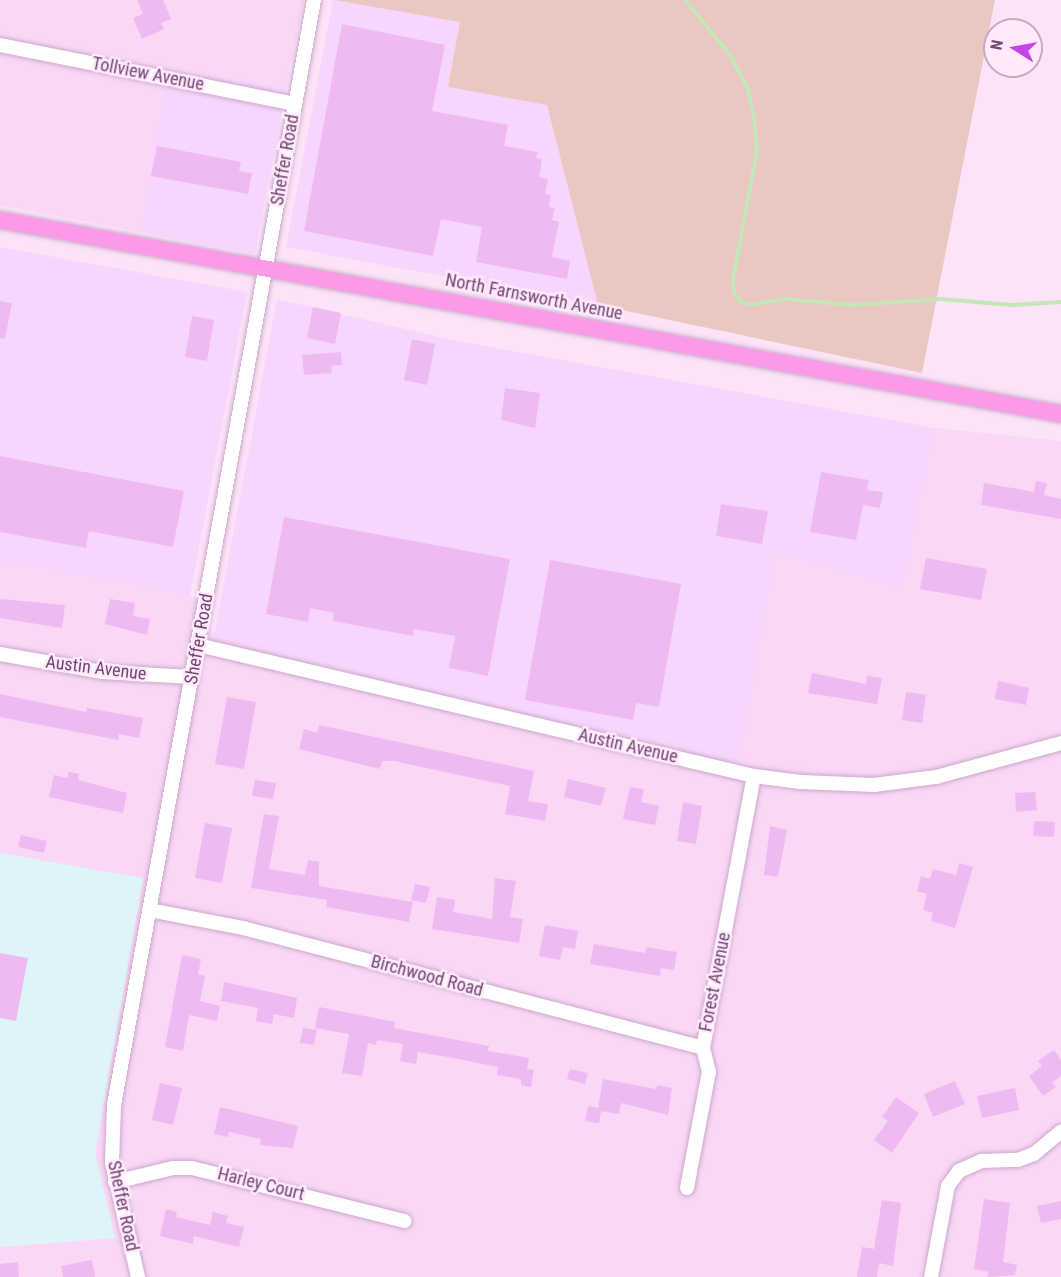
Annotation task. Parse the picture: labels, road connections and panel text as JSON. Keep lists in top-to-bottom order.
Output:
{
  "streets": {
    "main road": ["North Farnsworth Avenue"],
    "street": [
      "Tollview Avenue",
      "Sheffer Road",
      "Austin Avenue",
      "Birchwood Road",
      "Forest Avenue",
      "Harley Court"
    ]
  },
  "crossings": [
    ["Tollview Avenue", "Sheffer Road"],
    ["Sheffer Road", "North Farnsworth Avenue"],
    ["Sheffer Road", "Austin Avenue"],
    ["Sheffer Road", "Birchwood Road"],
    ["Sheffer Road", "Harley Court"],
    ["Austin Avenue", "Forest Avenue"],
    ["Birchwood Road", "Forest Avenue"]
  ],
  "north": "left"
}
